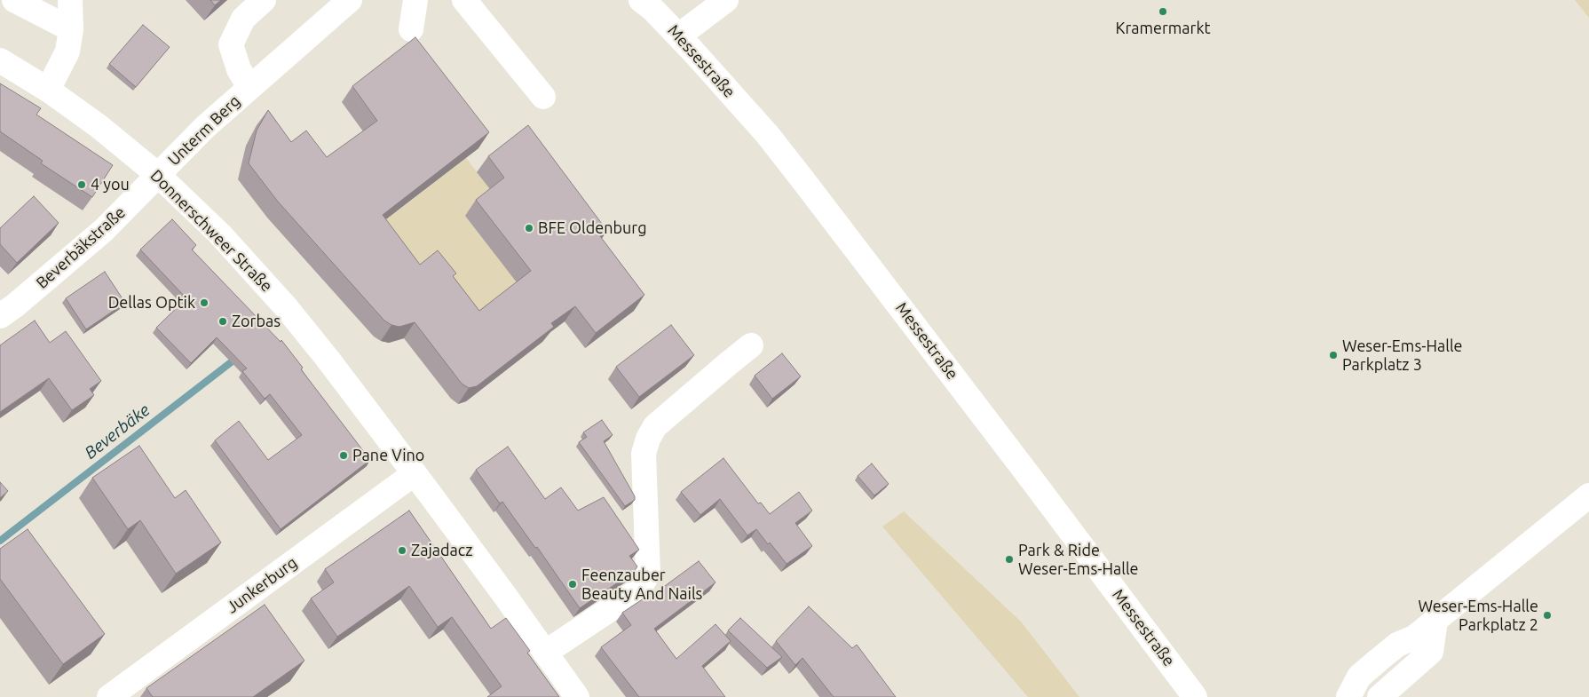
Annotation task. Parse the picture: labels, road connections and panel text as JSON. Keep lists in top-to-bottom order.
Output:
{
  "streets": {
    "street": [
      "Messestraße",
      "Unterm Berg",
      "Donnerschweer Straße",
      "Beverbäkstraße",
      "Junkerburg"
    ]
  },
  "crossings": [
    ["Unterm Berg", "Donnerschweer Straße"],
    ["Unterm Berg", "Beverbäkstraße"],
    ["Donnerschweer Straße", "Beverbäkstraße"],
    ["Donnerschweer Straße", "Junkerburg"]
  ],
  "water": ["Beverbäke"],
  "places": [
    "Kramermarkt",
    "4 you",
    "BFE Oldenburg",
    "Dellas Optik",
    "Zorbas",
    "Weser-Ems-Halle Parkplatz 3",
    "Pane Vino",
    "Zajadacz",
    "Park & Ride Weser-Ems-Halle",
    "Feenzauber Beauty And Nails",
    "Weser-Ems-Halle Parkplatz 2"
  ]
}
